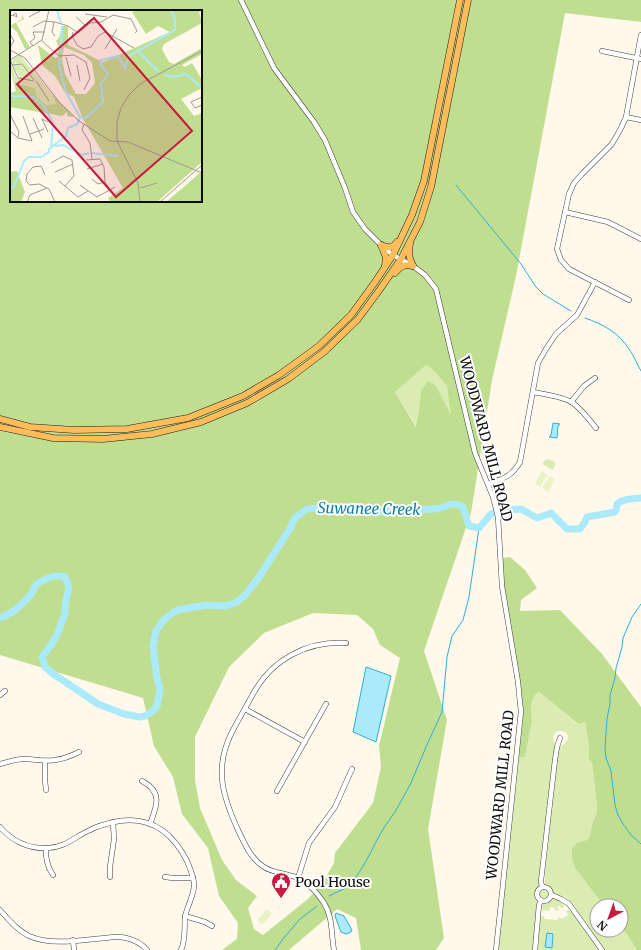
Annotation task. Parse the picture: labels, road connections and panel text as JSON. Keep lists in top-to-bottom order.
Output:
{
  "streets": {
    "street": ["WOODWARD MILL ROAD"]
  },
  "water": ["Suwanee Creek"],
  "places": {
    "public building": ["Pool House"]
  },
  "north": "bottom left"
}
